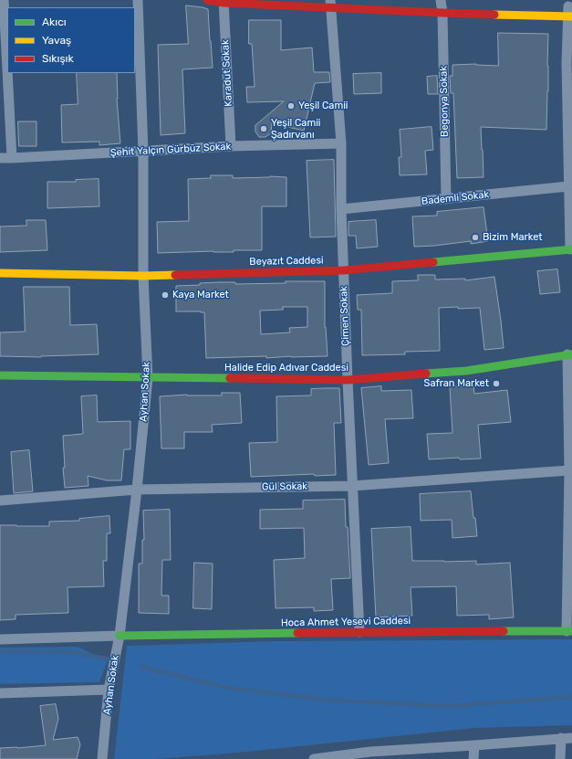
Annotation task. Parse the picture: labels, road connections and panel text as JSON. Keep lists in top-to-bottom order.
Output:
{
  "streets": {
    "street": [
      "Karadut Sokak",
      "Begonya Sokak",
      "Şehit Yalçın Gürbüz Sokak",
      "Bademli Sokak",
      "Beyazıt Caddesi",
      "Çimen Sokak",
      "Halide Edip Adıvar Caddesi",
      "Ayhan Sokak",
      "Gül Sokak",
      "Hoca Ahmet Yesevi Caddesi"
    ]
  },
  "crossings": [
    ["Karadut Sokak", "Şehit Yalçın Gürbüz Sokak"],
    ["Begonya Sokak", "Bademli Sokak"],
    ["Şehit Yalçın Gürbüz Sokak", "Çimen Sokak"],
    ["Şehit Yalçın Gürbüz Sokak", "Ayhan Sokak"],
    ["Bademli Sokak", "Çimen Sokak"],
    ["Beyazıt Caddesi", "Çimen Sokak"],
    ["Beyazıt Caddesi", "Ayhan Sokak"],
    ["Çimen Sokak", "Halide Edip Adıvar Caddesi"],
    ["Çimen Sokak", "Gül Sokak"],
    ["Çimen Sokak", "Hoca Ahmet Yesevi Caddesi"],
    ["Halide Edip Adıvar Caddesi", "Ayhan Sokak"],
    ["Ayhan Sokak", "Gül Sokak"],
    ["Ayhan Sokak", "Hoca Ahmet Yesevi Caddesi"]
  ],
  "places": [
    "Yeşil Camii",
    "Yeşil Camii Şadırvanı",
    "Bizim Market",
    "Kaya Market",
    "Safran Market"
  ],
  "legend": ["Akıcı", "Yavaş", "Sıkışık"]
}
